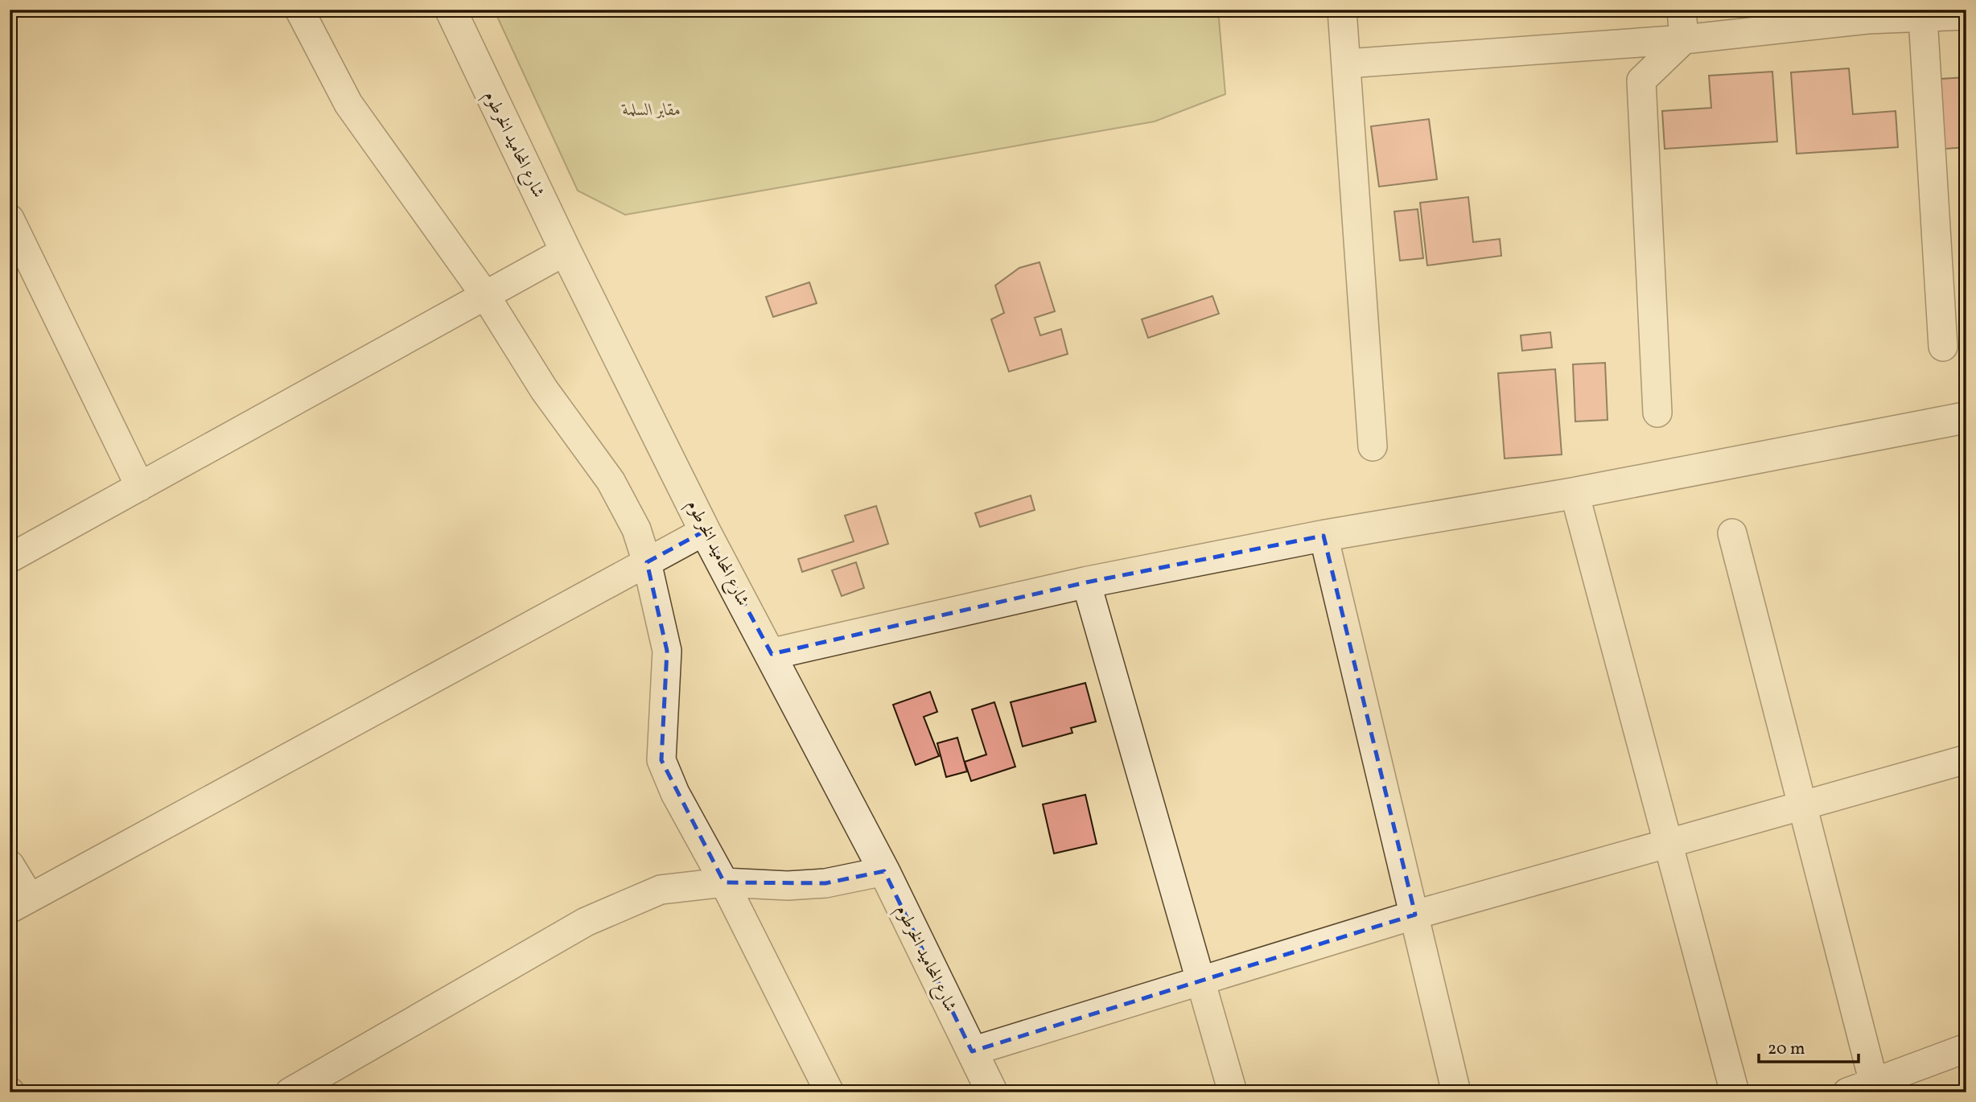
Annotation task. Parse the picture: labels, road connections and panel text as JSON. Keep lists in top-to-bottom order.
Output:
{
  "streets": {
    "street": ["شارع المحاميد الخرطوم"]
  },
  "parks": ["مقابر السلمة"],
  "scale_bar": "20 m"
}
